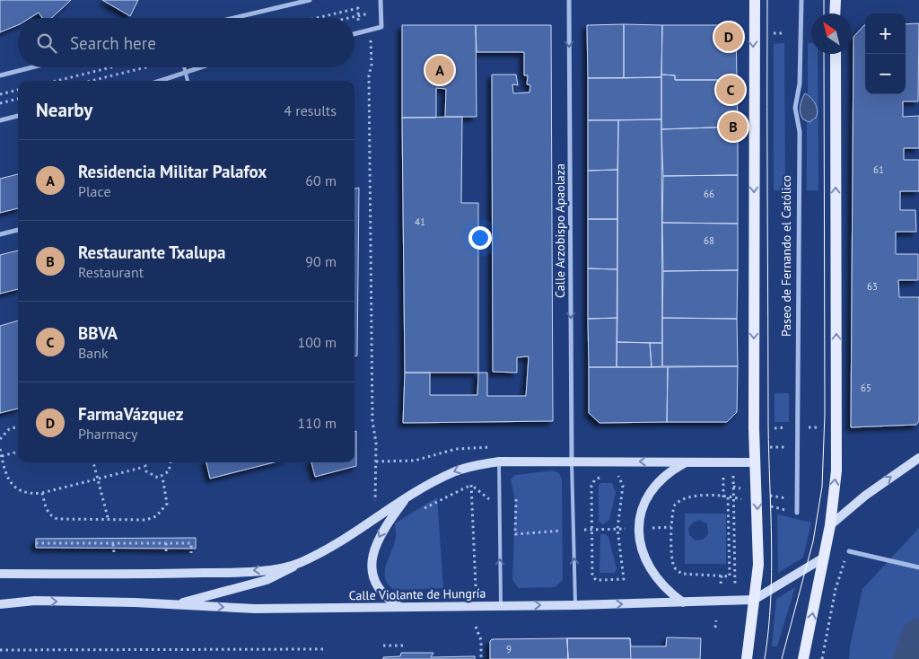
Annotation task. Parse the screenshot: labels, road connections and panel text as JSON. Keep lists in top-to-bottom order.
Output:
{
  "streets": {
    "main road": ["Calle Violante de Hungría"],
    "street": ["Calle Arzobispo Apaolaza", "Paseo de Fernando el Católico"]
  },
  "one_way": ["Calle Arzobispo Apaolaza"],
  "house_numbers": [
    "61",
    "66",
    "41",
    "68",
    "63",
    "65",
    "9"
  ],
  "north": "top left",
  "page": {
    "map_buttons": ["+", "−"],
    "search": "Search here",
    "pins": [
      "D",
      "A",
      "C",
      "B"
    ],
    "heading": ["Nearby", "4 results"],
    "list": [
      {
        "mark": "A",
        "name": "Residencia Militar Palafox",
        "note": "Place",
        "value": "60 m"
      },
      {
        "mark": "B",
        "name": "Restaurante Txalupa",
        "note": "Restaurant",
        "value": "90 m"
      },
      {
        "mark": "C",
        "name": "BBVA",
        "note": "Bank",
        "value": "100 m"
      },
      {
        "mark": "D",
        "name": "FarmaVázquez",
        "note": "Pharmacy",
        "value": "110 m"
      }
    ]
  }
}
